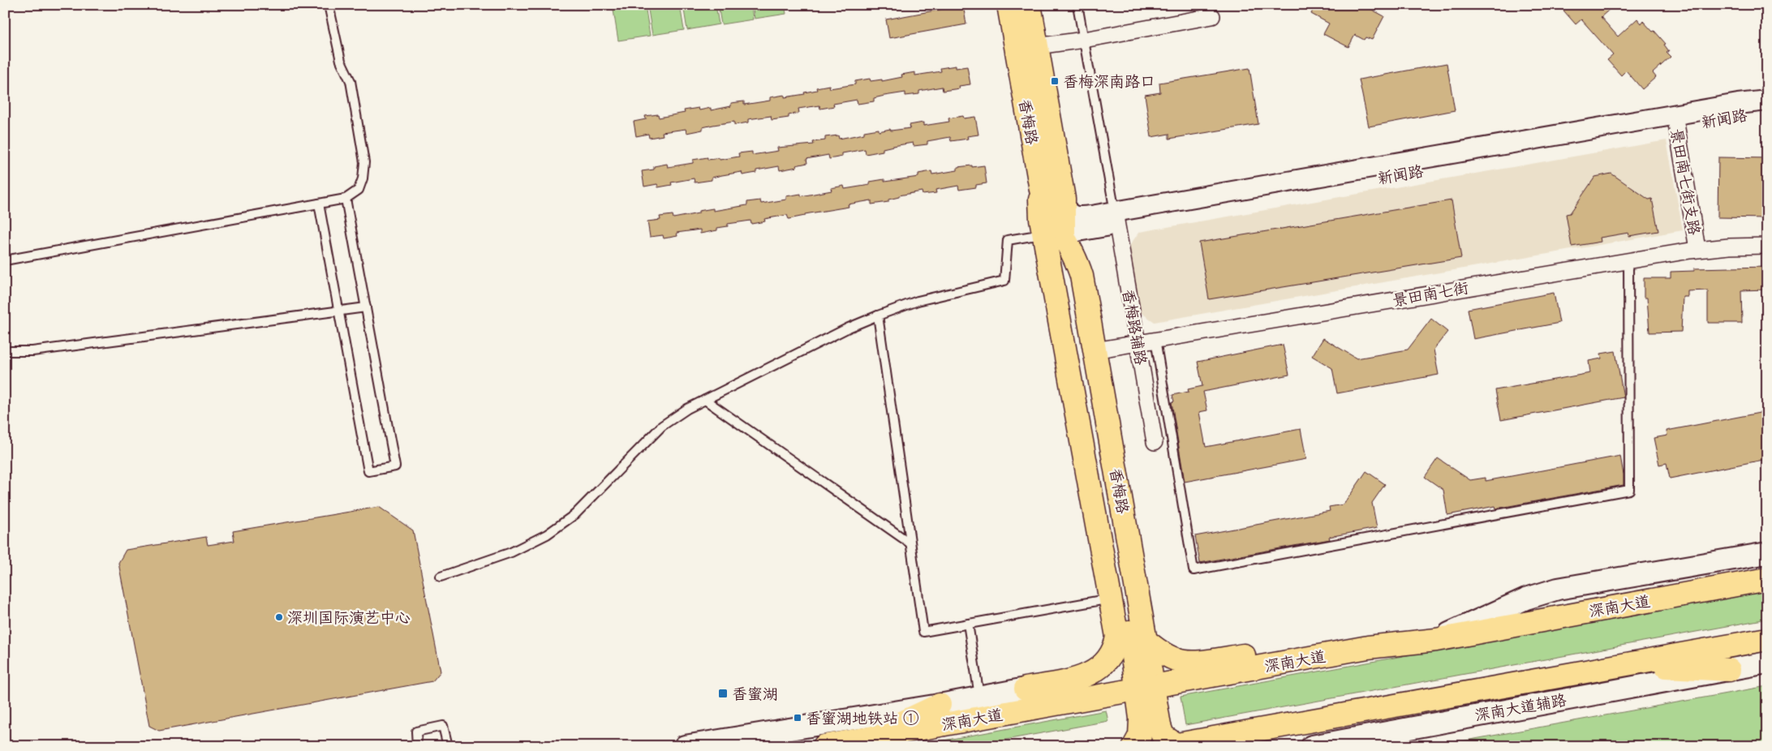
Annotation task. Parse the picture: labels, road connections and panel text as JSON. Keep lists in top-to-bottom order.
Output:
{
  "streets": {
    "main road": ["香梅路", "深南大道", "深南大道辅路"],
    "street": [
      "新闻路",
      "景田南七街支路",
      "景田南七街",
      "香梅路辅路"
    ]
  },
  "crossings": [
    ["新闻路", "香梅路"],
    ["新闻路", "景田南七街支路"],
    ["新闻路", "香梅路辅路"],
    ["香梅路", "景田南七街"],
    ["香梅路", "深南大道"],
    ["景田南七街支路", "景田南七街"],
    ["景田南七街", "香梅路辅路"]
  ],
  "places": {
    "transit": ["香梅深南路口", "香蜜湖", "香蜜湖地铁站 ①"],
    "other": ["深圳国际演艺中心"]
  }
}
